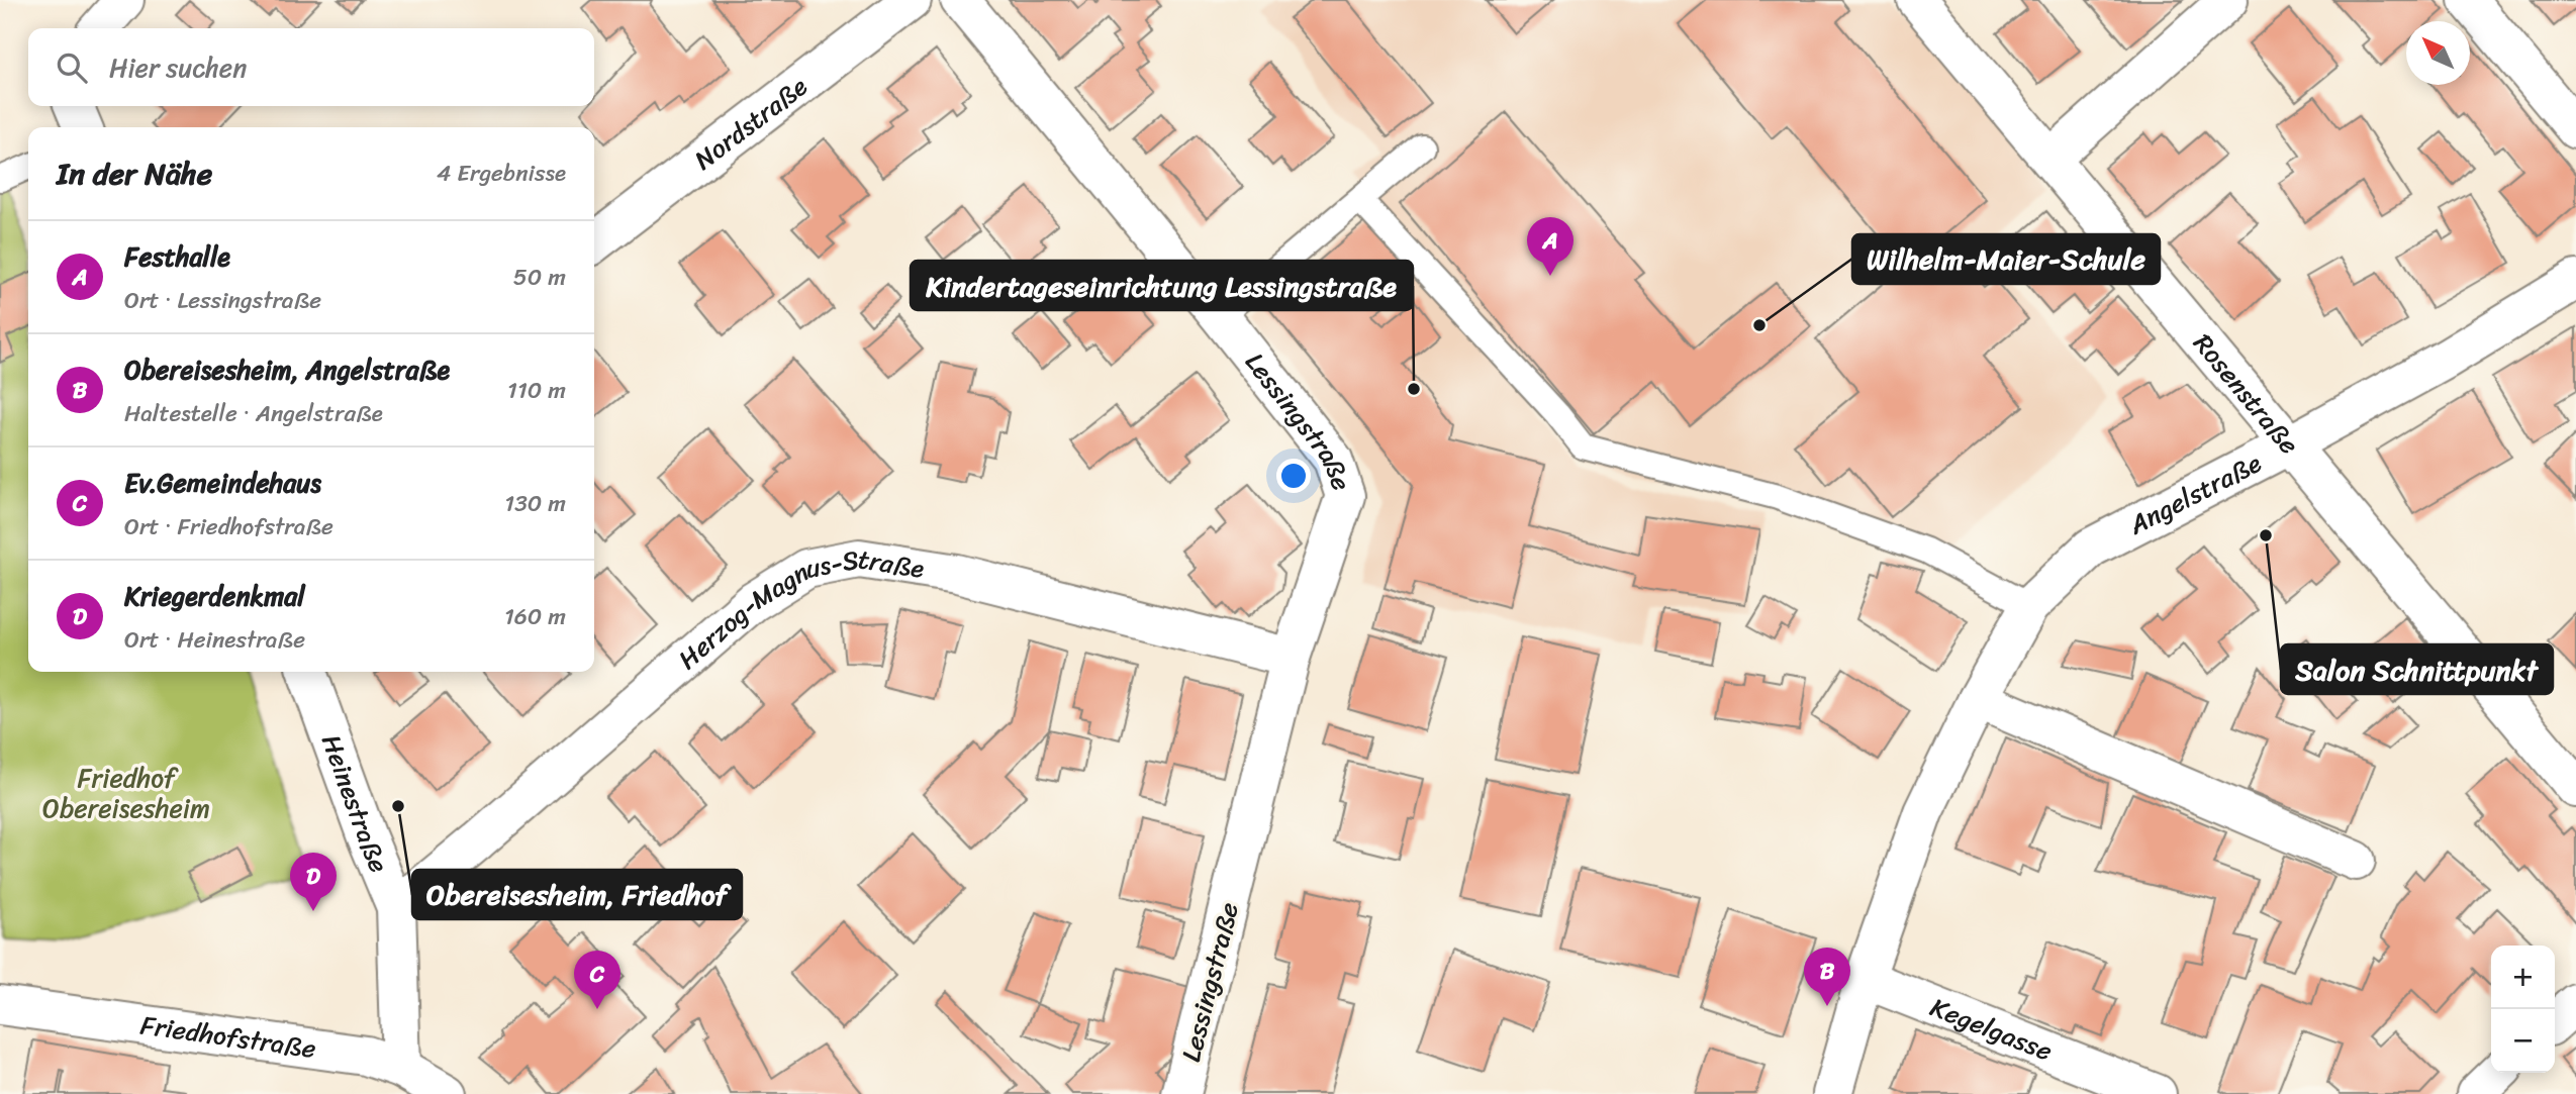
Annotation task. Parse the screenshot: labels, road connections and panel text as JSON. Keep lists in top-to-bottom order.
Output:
{
  "streets": {
    "street": [
      "Nordstraße",
      "Rosenstraße",
      "Lessingstraße",
      "Angelstraße",
      "Herzog-Magnus-Straße",
      "Heinestraße",
      "Kegelgasse",
      "Friedhofstraße"
    ]
  },
  "crossings": [
    ["Rosenstraße", "Angelstraße"],
    ["Lessingstraße", "Herzog-Magnus-Straße"],
    ["Angelstraße", "Kegelgasse"],
    ["Herzog-Magnus-Straße", "Heinestraße"],
    ["Heinestraße", "Friedhofstraße"]
  ],
  "parks": ["Friedhof Obereisesheim"],
  "places": [
    "Wilhelm-Maier-Schule",
    "Kindertageseinrichtung Lessingstraße",
    "Salon Schnittpunkt",
    "Obereisesheim, Friedhof"
  ],
  "north": "top left",
  "page": {
    "search": "Hier suchen",
    "heading": ["In der Nähe", "4 Ergebnisse"],
    "pins": [
      "A",
      "D",
      "B",
      "C"
    ],
    "list": [
      {
        "mark": "A",
        "name": "Festhalle",
        "note": "Ort · Lessingstraße",
        "value": "50 m"
      },
      {
        "mark": "B",
        "name": "Obereisesheim, Angelstraße",
        "note": "Haltestelle · Angelstraße",
        "value": "110 m"
      },
      {
        "mark": "C",
        "name": "Ev.Gemeindehaus",
        "note": "Ort · Friedhofstraße",
        "value": "130 m"
      },
      {
        "mark": "D",
        "name": "Kriegerdenkmal",
        "note": "Ort · Heinestraße",
        "value": "160 m"
      }
    ],
    "map_buttons": ["+", "−"]
  }
}
